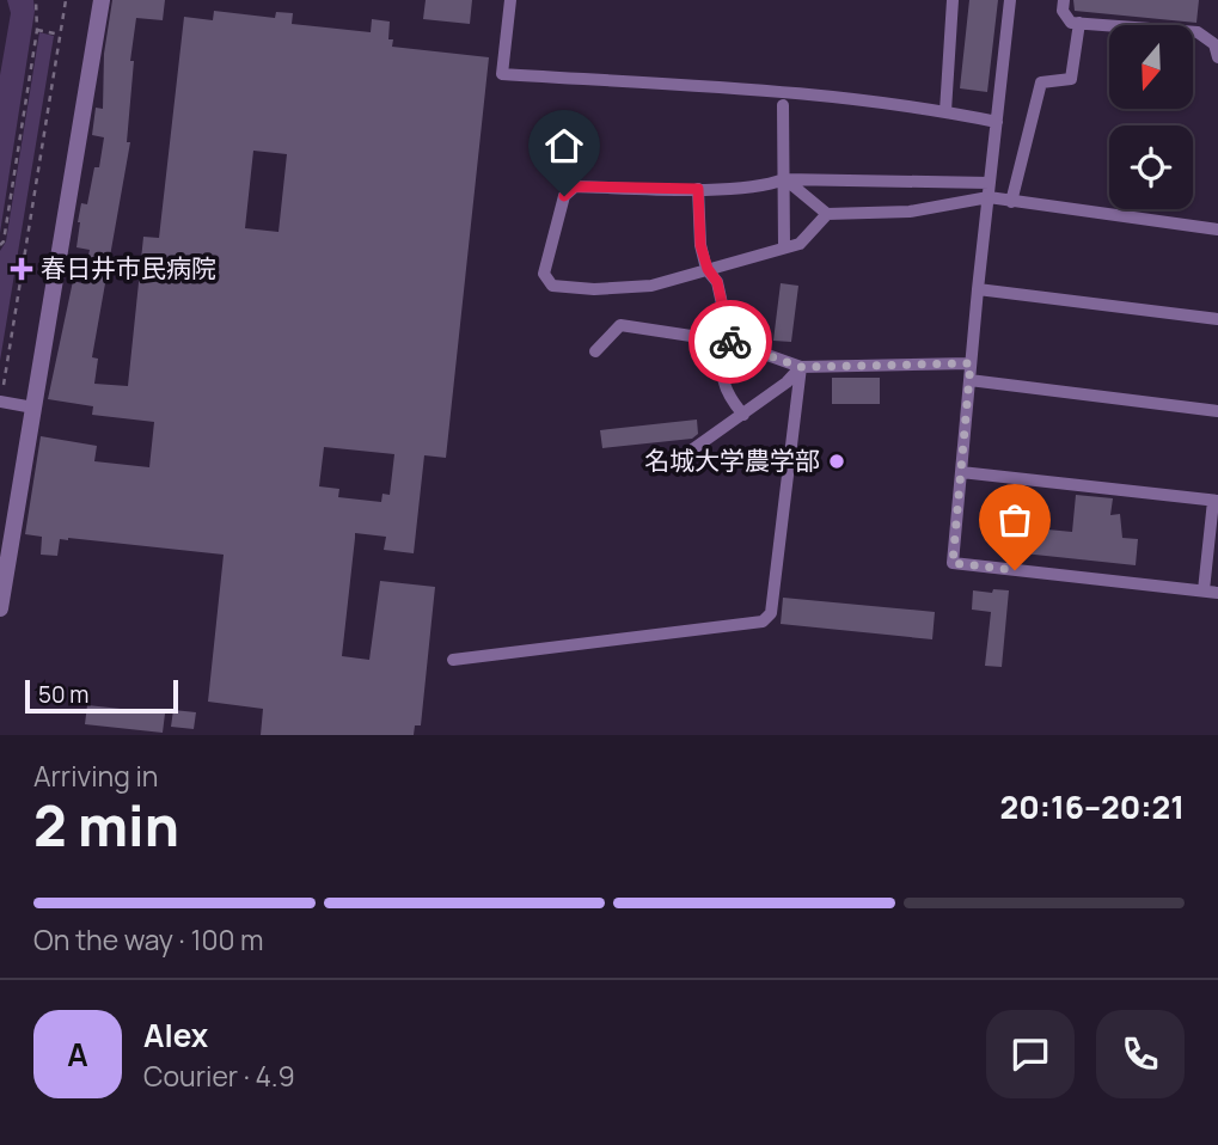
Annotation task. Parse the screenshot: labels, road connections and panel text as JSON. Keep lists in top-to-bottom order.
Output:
{
  "places": {
    "health": ["春日井市民病院"],
    "other": ["名城大学農学部"]
  },
  "scale_bar": "50 m",
  "north": "bottom",
  "page": {
    "scale": "50 m",
    "heading": ["2 min", "Arriving in", "20:16–20:21"],
    "panel": ["Alex", "Courier · 4.9"],
    "bar": "On the way · 100 m",
    "round": "A"
  }
}
